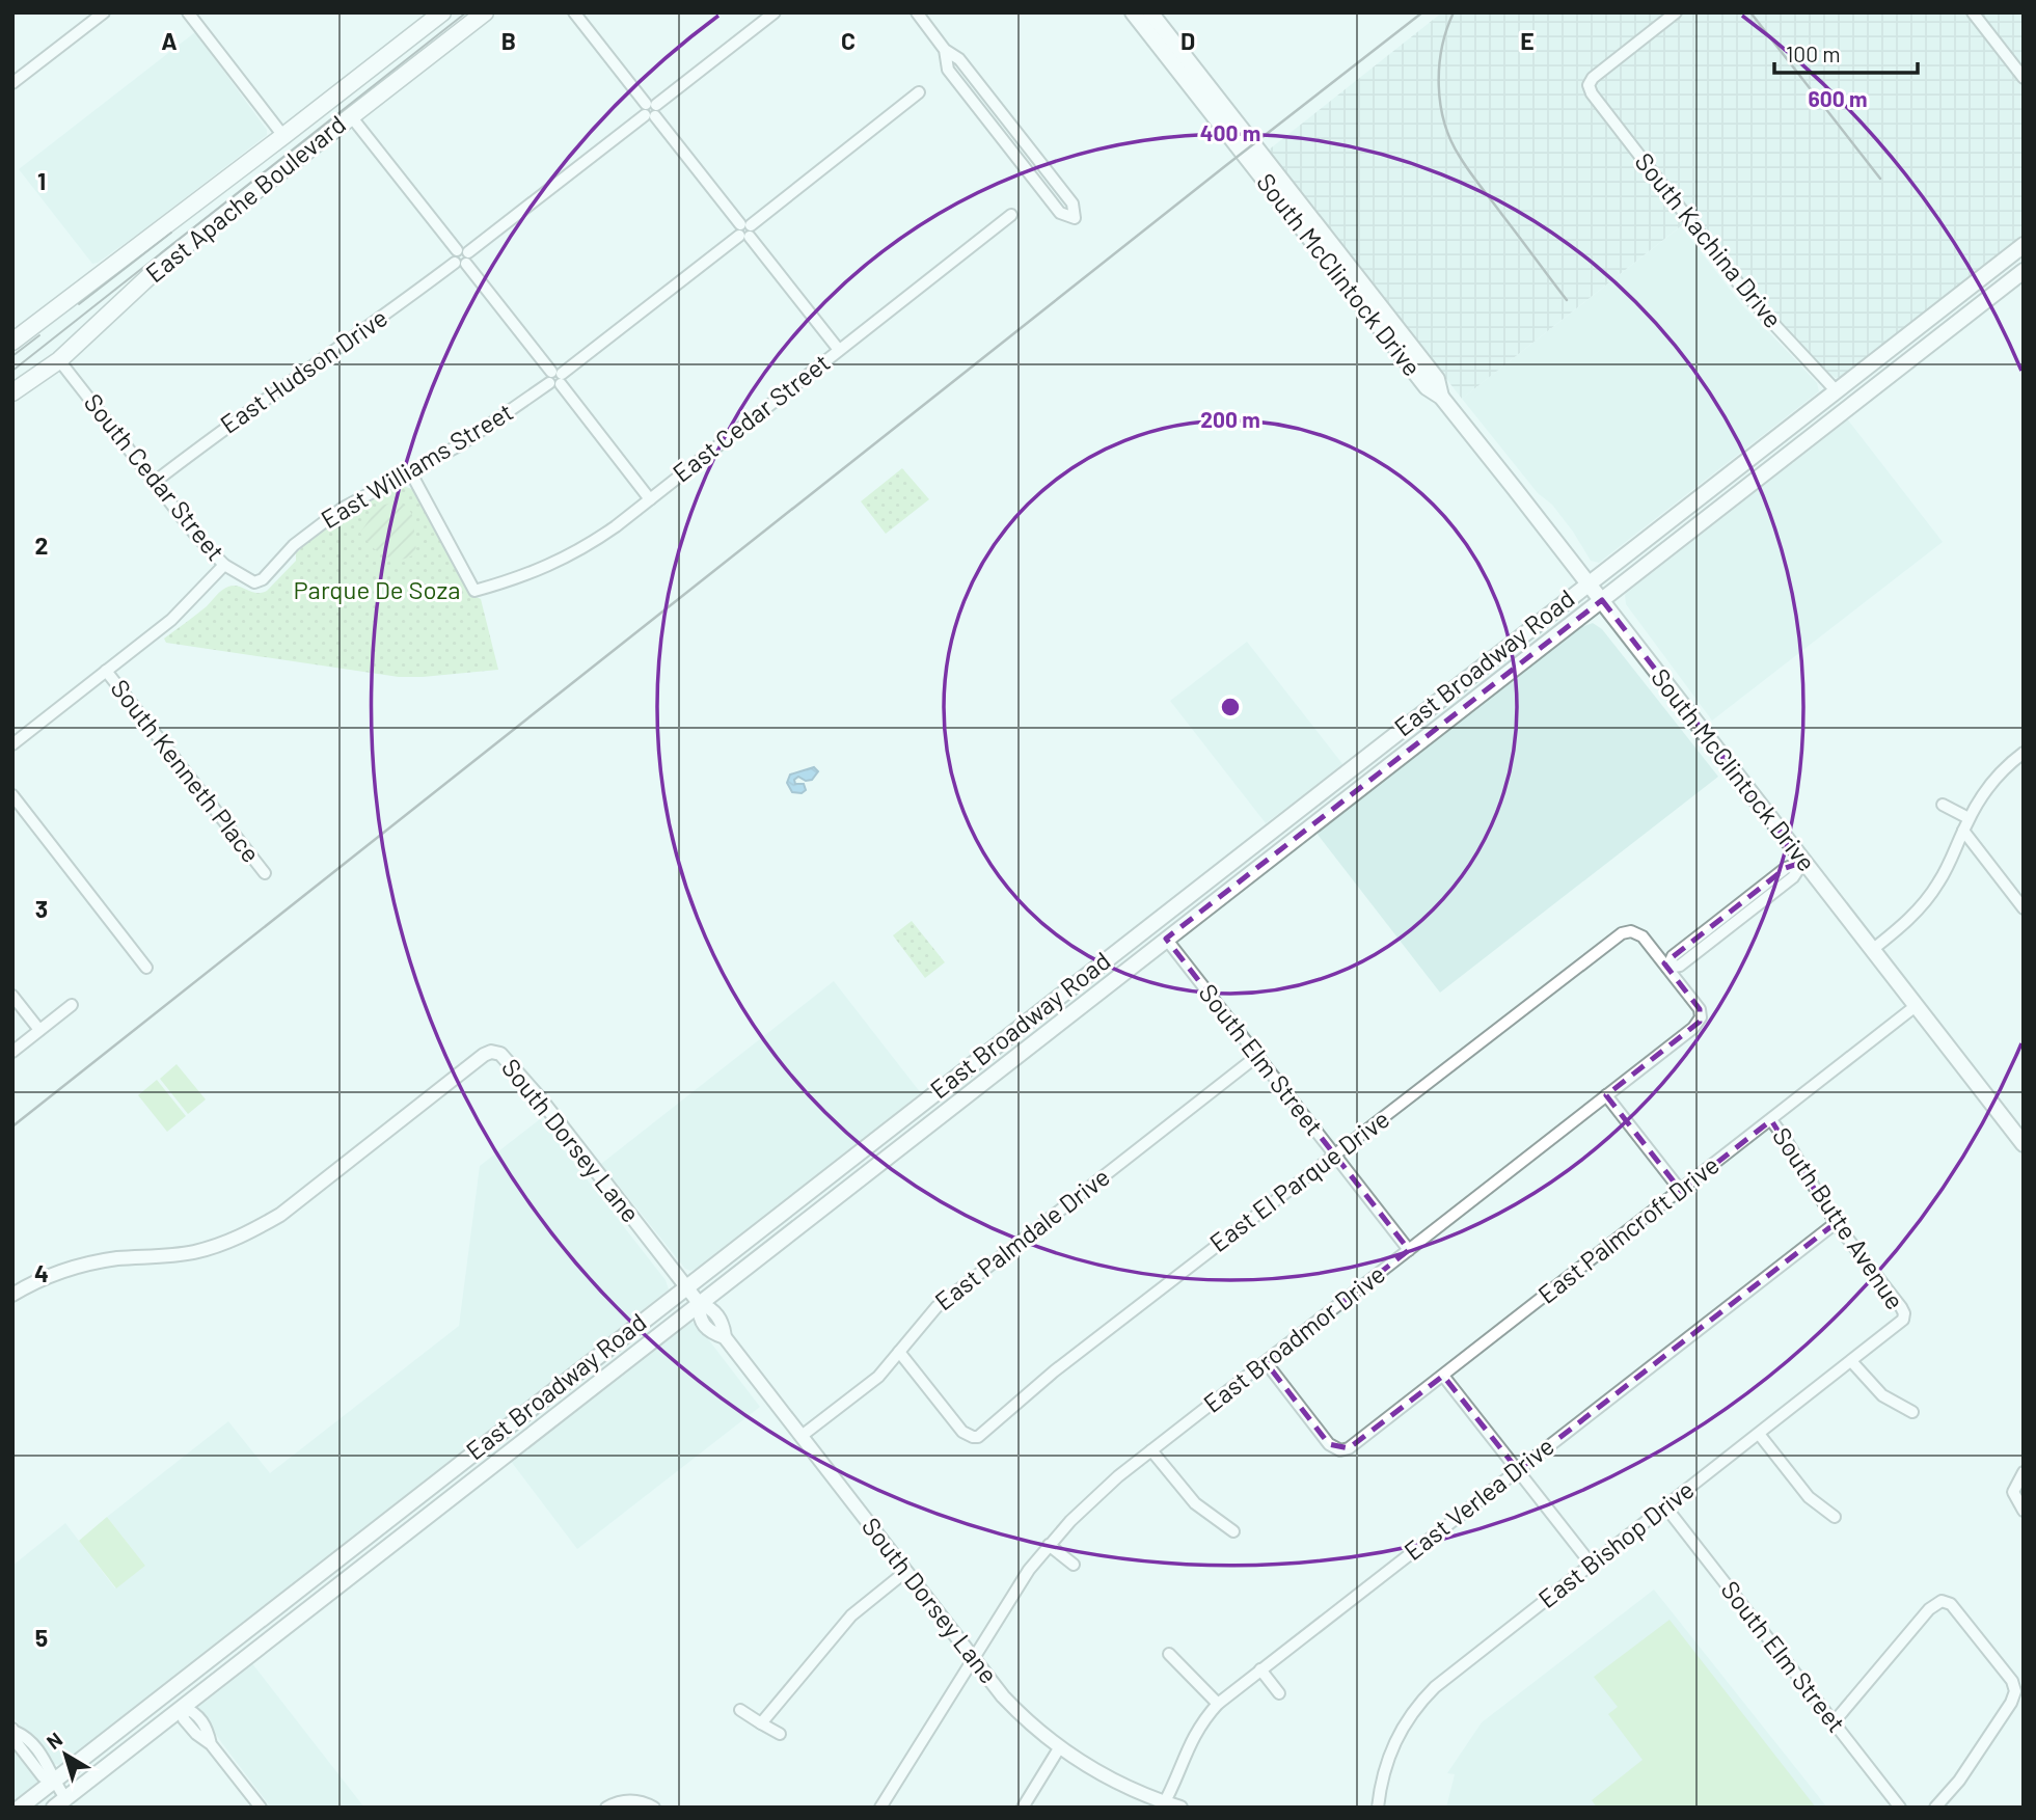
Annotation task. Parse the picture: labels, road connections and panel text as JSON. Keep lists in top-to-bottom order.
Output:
{
  "streets": {
    "main road": ["East Apache Boulevard", "South McClintock Drive", "East Broadway Road"],
    "street": [
      "South Kachina Drive",
      "East Hudson Drive",
      "East Cedar Street",
      "East Williams Street",
      "South Cedar Street",
      "South Kenneth Place",
      "South Elm Street",
      "South Dorsey Lane",
      "East El Parque Drive",
      "South Butte Avenue",
      "East Palmcroft Drive",
      "East Palmdale Drive",
      "East Broadmor Drive",
      "East Verlea Drive",
      "East Bishop Drive"
    ]
  },
  "crossings": [
    ["East Apache Boulevard", "South Cedar Street"],
    ["South Kachina Drive", "East Broadway Road"],
    ["South McClintock Drive", "East Broadway Road"],
    ["South McClintock Drive", "East Palmcroft Drive"],
    ["East Hudson Drive", "South Cedar Street"],
    ["East Cedar Street", "East Williams Street"],
    ["East Williams Street", "South Cedar Street"],
    ["East Broadway Road", "South Elm Street"],
    ["East Broadway Road", "South Dorsey Lane"],
    ["South Elm Street", "East El Parque Drive"],
    ["South Elm Street", "East Palmdale Drive"],
    ["South Elm Street", "East Broadmor Drive"],
    ["South Elm Street", "East Bishop Drive"],
    ["South Dorsey Lane", "East Palmdale Drive"],
    ["South Dorsey Lane", "East Broadmor Drive"],
    ["South Dorsey Lane", "East Verlea Drive"],
    ["East El Parque Drive", "East Palmdale Drive"],
    ["East El Parque Drive", "East Broadmor Drive"],
    ["South Butte Avenue", "East Palmcroft Drive"],
    ["South Butte Avenue", "East Verlea Drive"],
    ["South Butte Avenue", "East Bishop Drive"],
    ["East Palmcroft Drive", "East Broadmor Drive"]
  ],
  "parks": ["Parque De Soza"],
  "scale_bar": "100 m",
  "north": "top left",
  "grid": {
    "columns": [
      "A",
      "B",
      "C",
      "D",
      "E"
    ],
    "rows": [
      "1",
      "2",
      "3",
      "4",
      "5"
    ]
  },
  "rings": ["600 m", "400 m", "200 m"]
}
